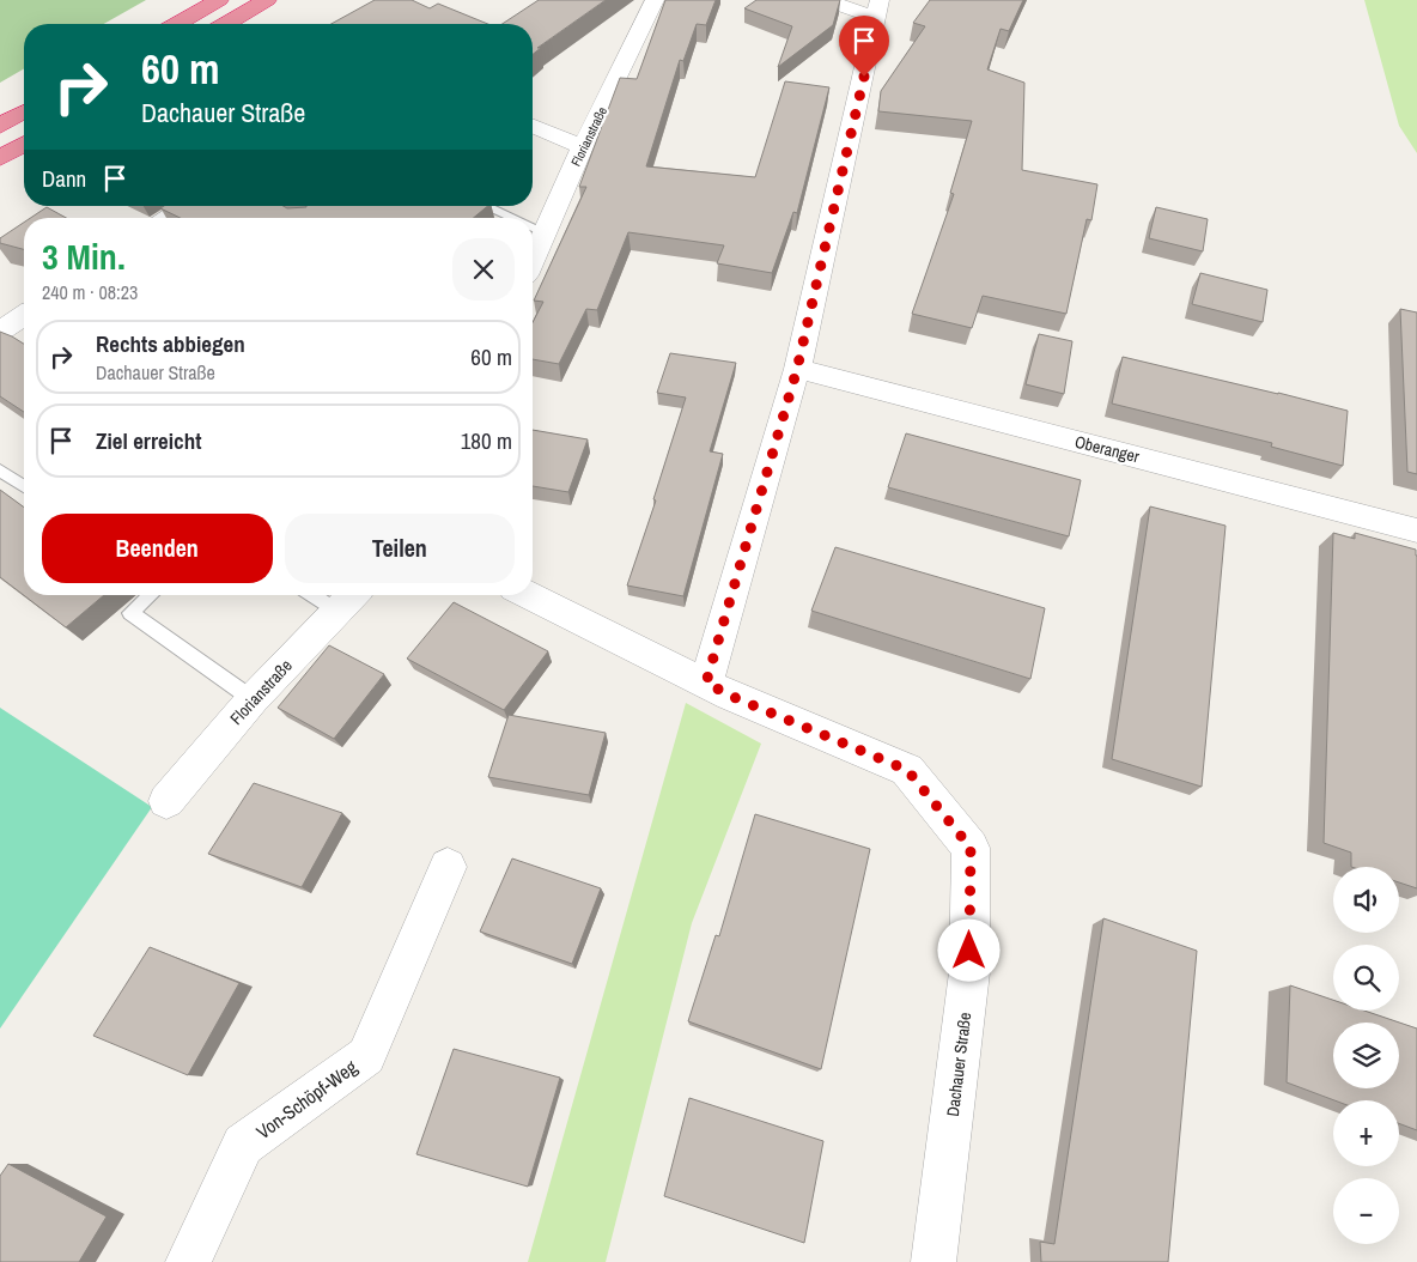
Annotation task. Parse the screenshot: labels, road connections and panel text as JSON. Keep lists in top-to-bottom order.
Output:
{
  "streets": {
    "street": [
      "Florianstraße",
      "Oberanger",
      "Dachauer Straße",
      "Von-Schöpf-Weg"
    ]
  },
  "page": {
    "turn": ["60 m", "Dachauer Straße"],
    "then": "Dann",
    "heading": ["3 Min.", "240 m · 08:23"],
    "list": [
      {
        "name": "Rechts abbiegen",
        "note": "Dachauer Straße",
        "value": "60 m"
      },
      {
        "name": "Ziel erreicht",
        "value": "180 m"
      }
    ],
    "buttons": ["Beenden", "Teilen"],
    "map_buttons": ["+", "−"]
  }
}
